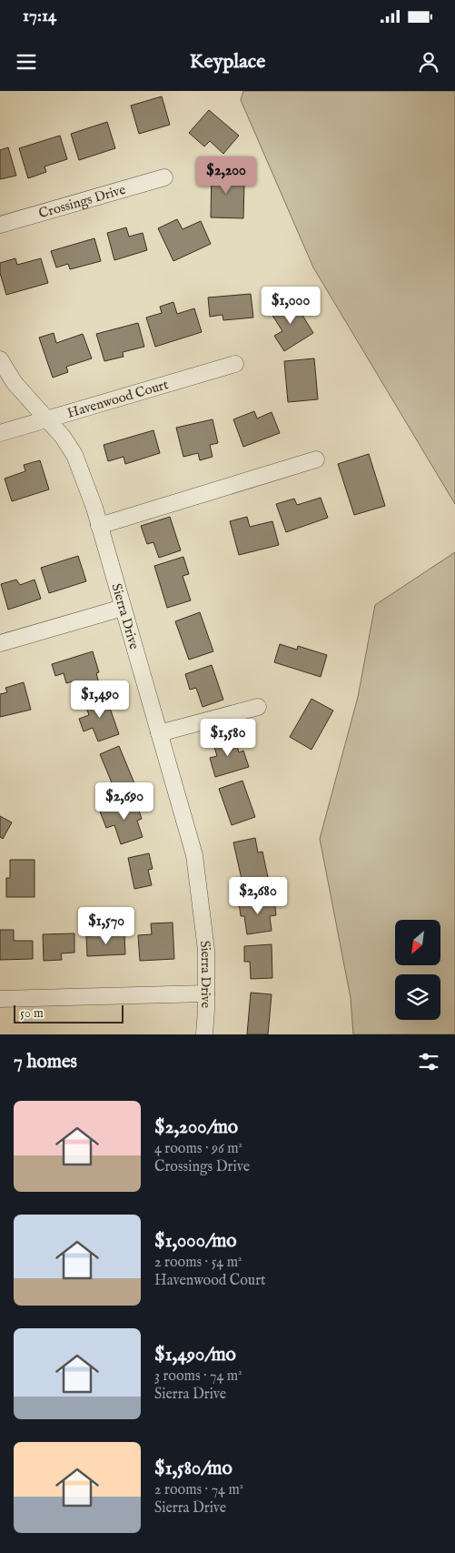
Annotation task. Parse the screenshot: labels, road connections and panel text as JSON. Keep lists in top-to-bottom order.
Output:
{
  "streets": {
    "street": ["Crossings Drive", "Havenwood Court", "Sierra Drive"]
  },
  "crossings": [
    ["Havenwood Court", "Sierra Drive"]
  ],
  "scale_bar": "50 m",
  "north": "bottom left",
  "page": {
    "status": "17:14",
    "header": "Keyplace",
    "price": [
      "$2,200",
      "$1,000",
      "$1,490",
      "$1,580",
      "$2,690",
      "$2,680",
      "$1,570"
    ],
    "scale": "50 m",
    "heading": "7 homes",
    "list": [
      {
        "name": "$2,200/mo",
        "note": "4 rooms · 96 m² · Crossings Drive"
      },
      {
        "name": "$1,000/mo",
        "note": "2 rooms · 54 m² · Havenwood Court"
      },
      {
        "name": "$1,490/mo",
        "note": "3 rooms · 74 m² · Sierra Drive"
      },
      {
        "name": "$1,580/mo",
        "note": "2 rooms · 74 m² · Sierra Drive"
      }
    ]
  }
}
